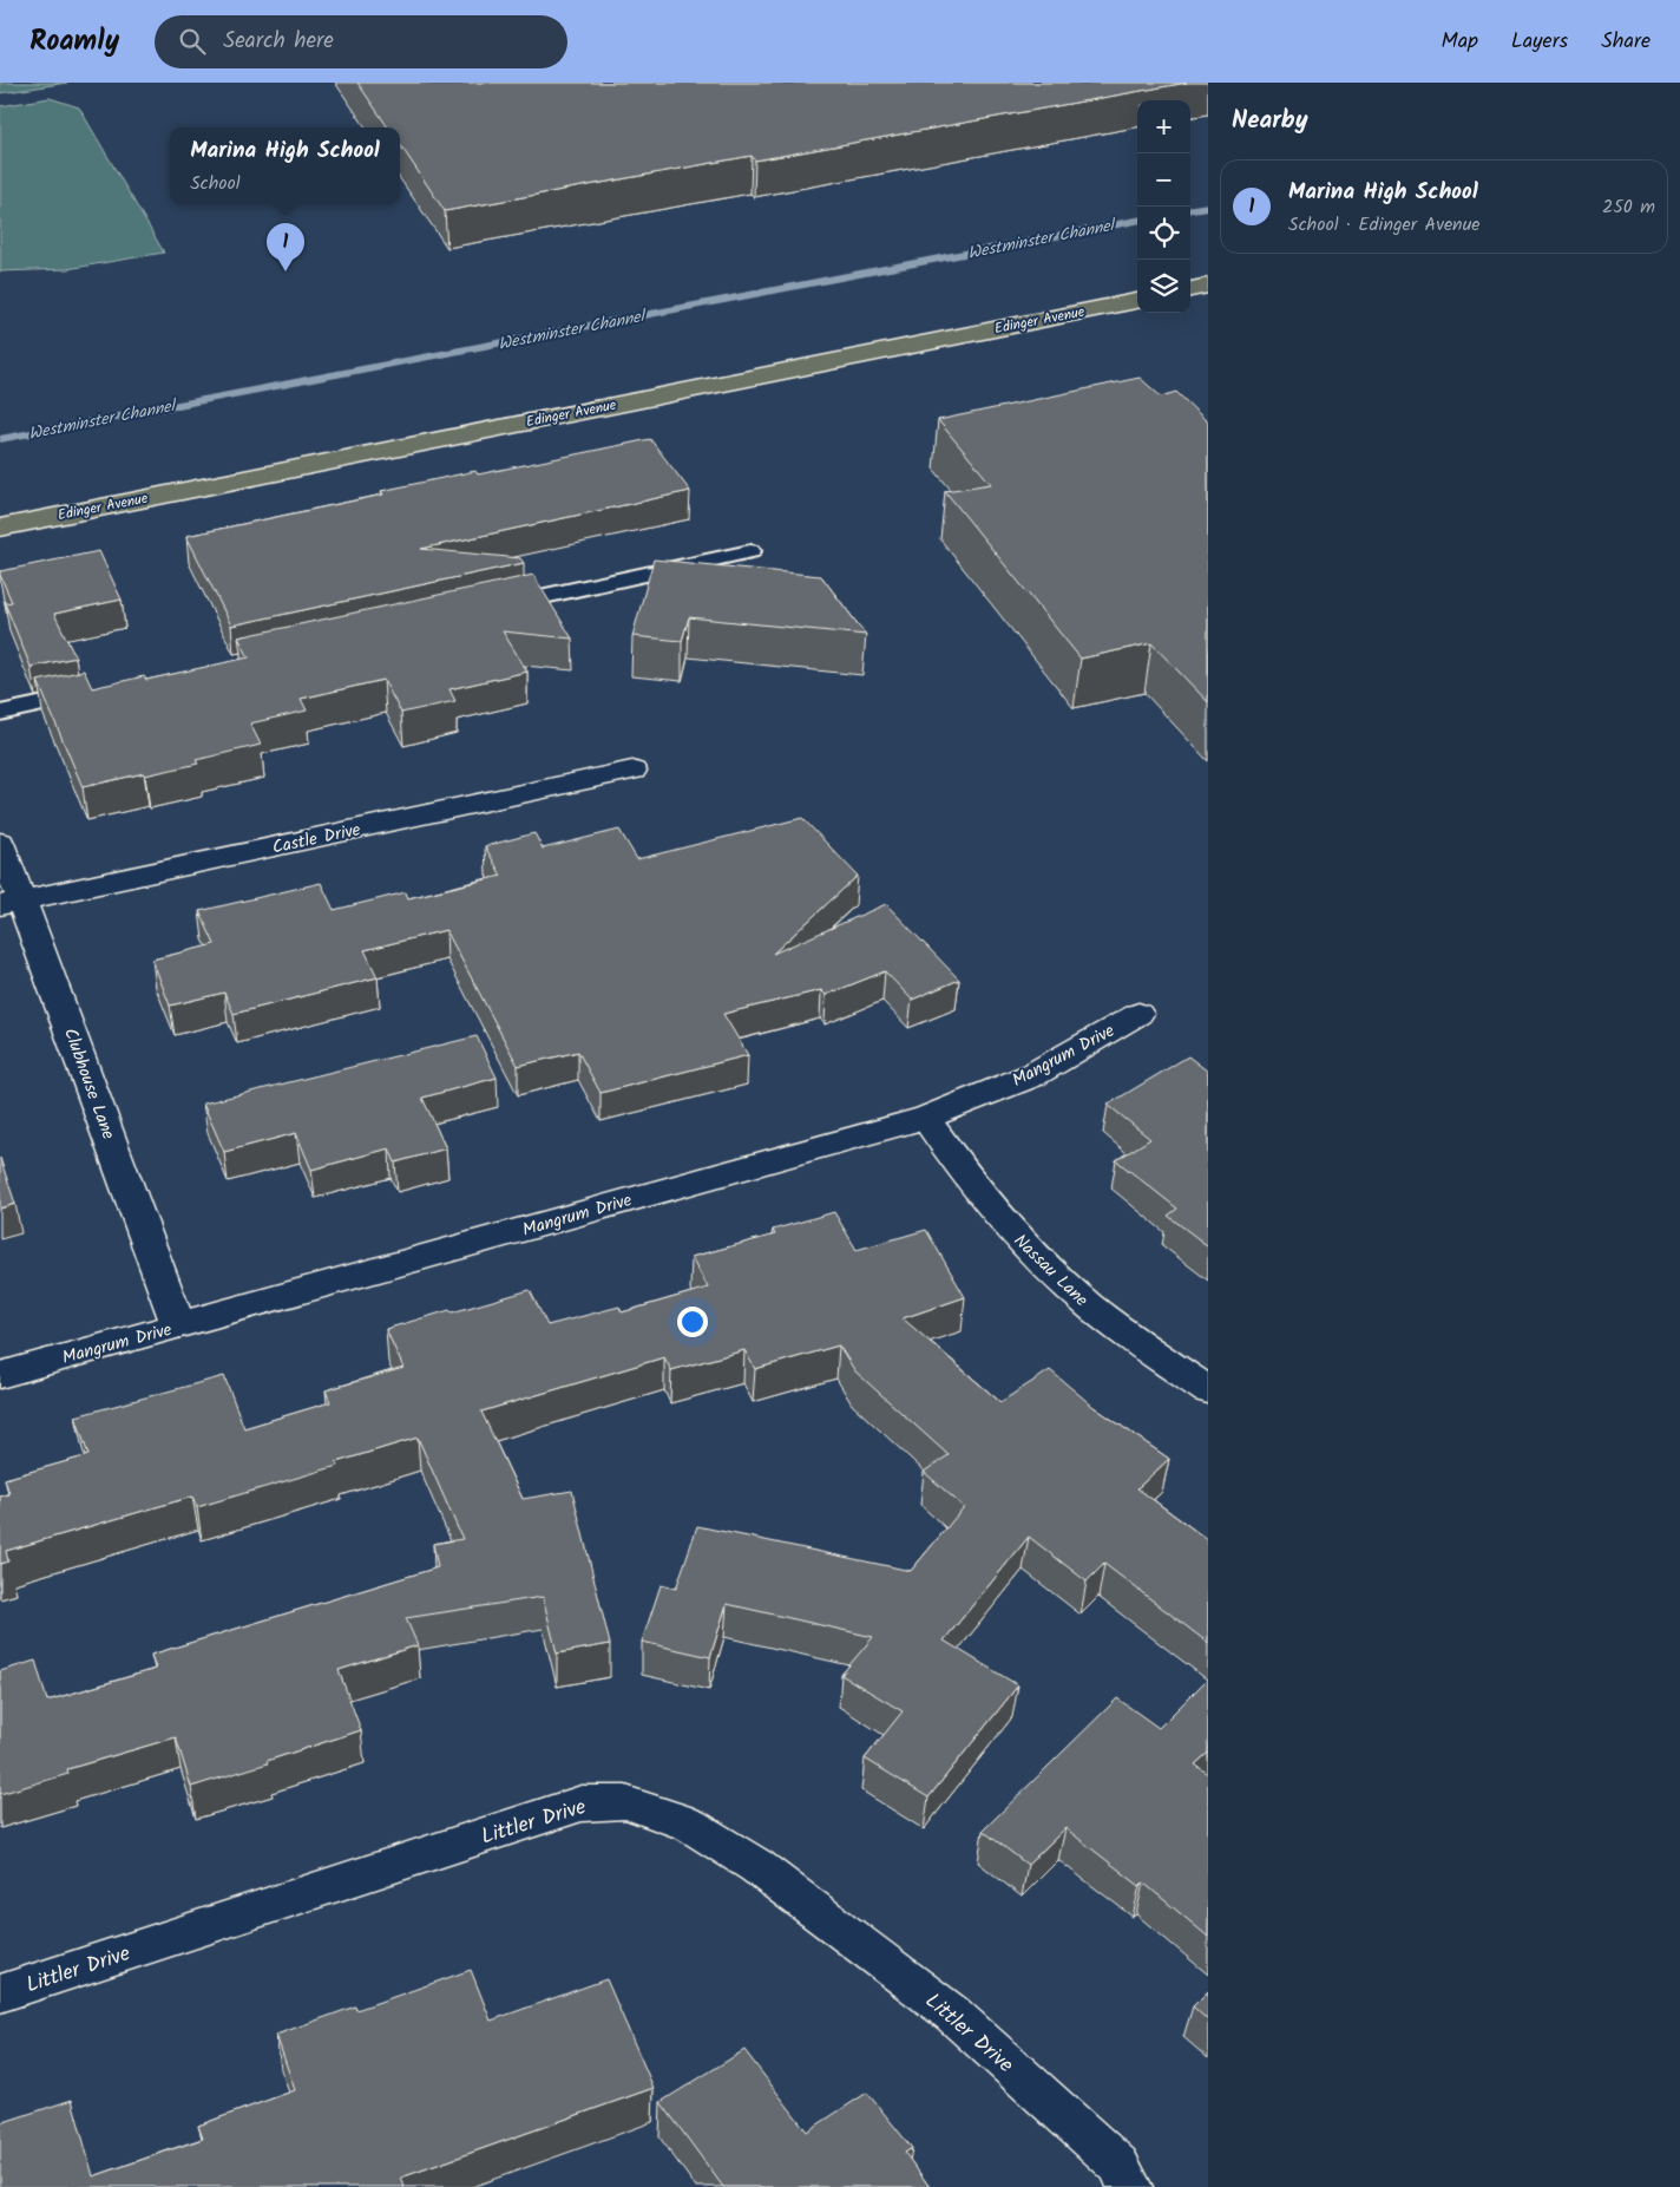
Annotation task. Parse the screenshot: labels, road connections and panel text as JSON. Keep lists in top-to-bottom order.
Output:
{
  "streets": {
    "main road": ["Edinger Avenue"],
    "street": [
      "Castle Drive",
      "Mangrum Drive",
      "Clubhouse Lane",
      "Nassau Lane",
      "Littler Drive"
    ]
  },
  "crossings": [
    ["Castle Drive", "Clubhouse Lane"],
    ["Mangrum Drive", "Clubhouse Lane"],
    ["Mangrum Drive", "Nassau Lane"]
  ],
  "water": ["Westminster Channel"],
  "page": {
    "header": "Roamly",
    "search": "Search here",
    "nav": ["Map", "Layers", "Share"],
    "heading": "Nearby",
    "map_buttons": ["+", "−"],
    "popup": ["Marina High School", "School"],
    "list": [
      {
        "mark": "1",
        "name": "Marina High School",
        "note": "School · Edinger Avenue",
        "value": "250 m"
      }
    ],
    "pins": "1"
  }
}
